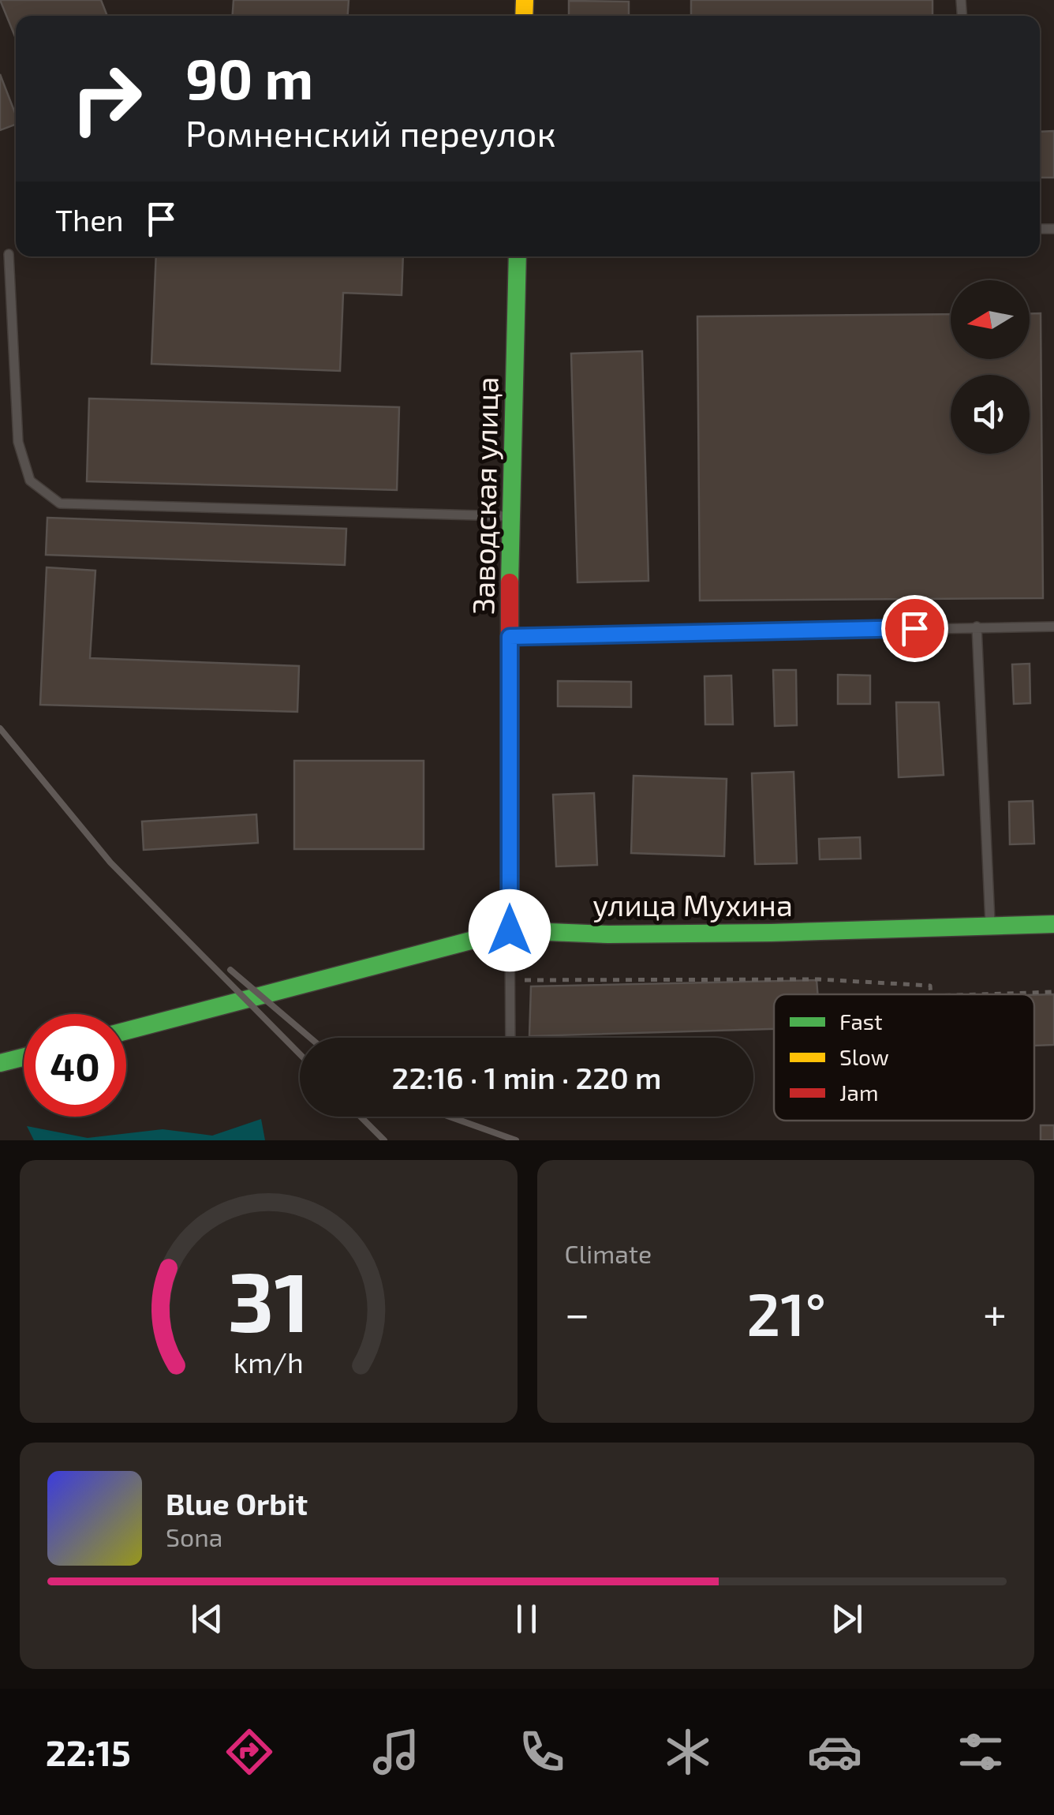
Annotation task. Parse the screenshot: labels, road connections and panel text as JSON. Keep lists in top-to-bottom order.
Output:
{
  "streets": {
    "main road": ["Заводская улица", "улица Мухина"]
  },
  "crossings": [
    ["Заводская улица", "улица Мухина"]
  ],
  "legend": ["Fast", "Slow", "Jam"],
  "north": "left",
  "page": {
    "turn": ["90 m", "Ромненский переулок"],
    "then": "Then",
    "limit": "40",
    "trip": "22:16 · 1 min · 220 m",
    "tile": "Climate",
    "heat": ["−", "21°", "+"],
    "song": ["Blue Orbit", "Sona"],
    "tabs": "22:15",
    "gauge": ["31", "km/h"]
  }
}
